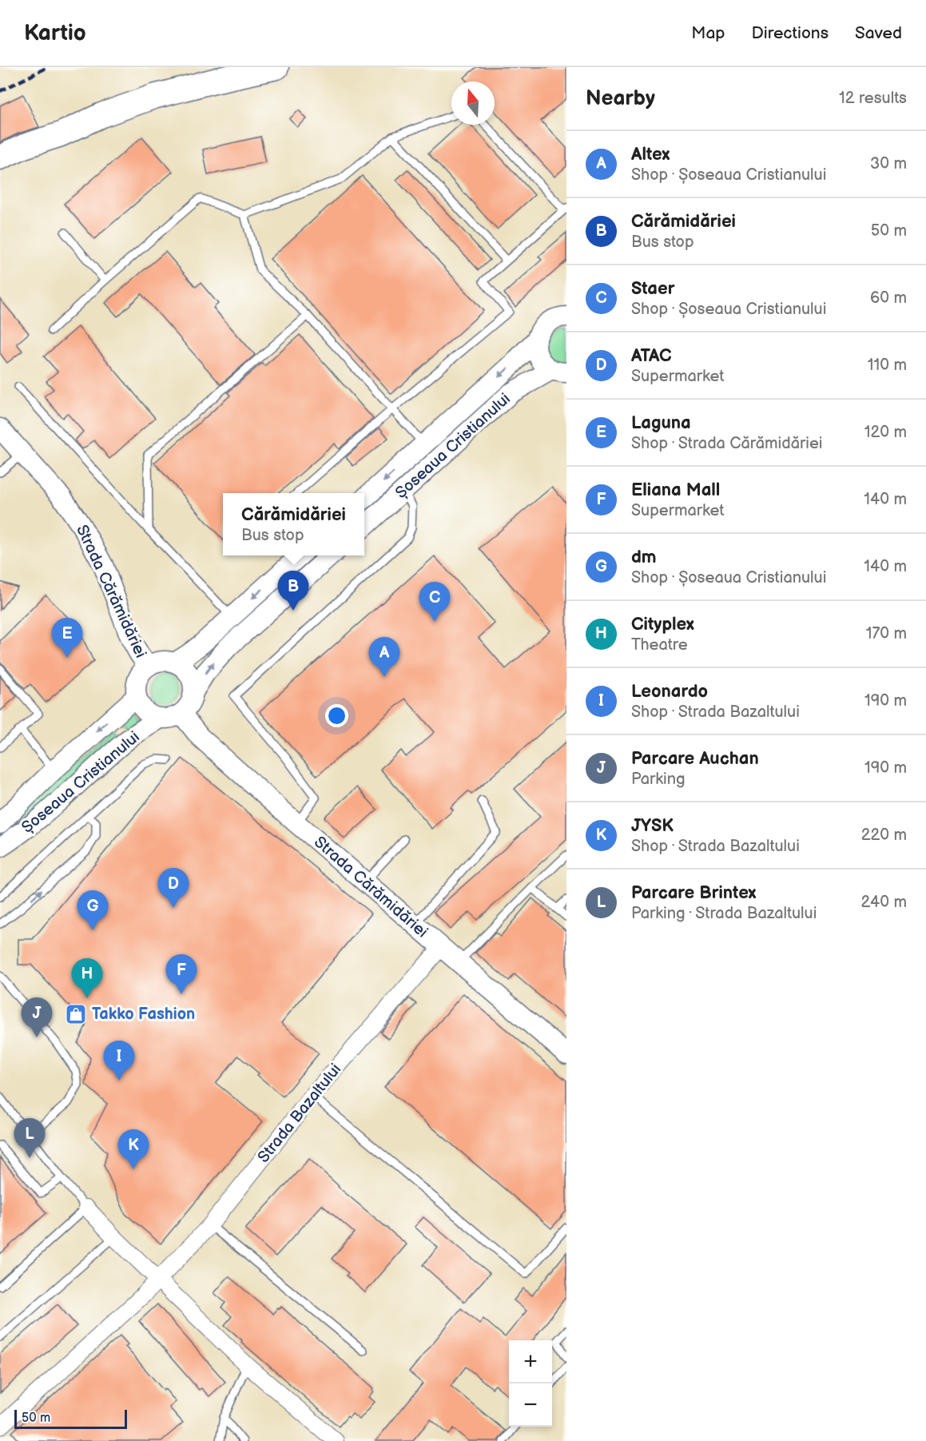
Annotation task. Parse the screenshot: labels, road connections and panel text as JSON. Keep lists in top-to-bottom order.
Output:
{
  "streets": {
    "street": ["Șoseaua Cristianului", "Strada Cărămidăriei", "Strada Bazaltului"]
  },
  "crossings": [
    ["Șoseaua Cristianului", "Strada Cărămidăriei"],
    ["Strada Cărămidăriei", "Strada Bazaltului"]
  ],
  "places": {
    "shop": ["Takko Fashion"]
  },
  "scale_bar": "50 m",
  "north": "top",
  "page": {
    "header": "Kartio",
    "nav": ["Map", "Directions", "Saved"],
    "heading": ["Nearby", "12 results"],
    "list": [
      {
        "mark": "A",
        "name": "Altex",
        "note": "Shop · Șoseaua Cristianului",
        "value": "30 m"
      },
      {
        "mark": "B",
        "name": "Cărămidăriei",
        "note": "Bus stop",
        "value": "50 m"
      },
      {
        "mark": "C",
        "name": "Staer",
        "note": "Shop · Șoseaua Cristianului",
        "value": "60 m"
      },
      {
        "mark": "D",
        "name": "ATAC",
        "note": "Supermarket",
        "value": "110 m"
      },
      {
        "mark": "E",
        "name": "Laguna",
        "note": "Shop · Strada Cărămidăriei",
        "value": "120 m"
      },
      {
        "mark": "F",
        "name": "Eliana Mall",
        "note": "Supermarket",
        "value": "140 m"
      },
      {
        "mark": "G",
        "name": "dm",
        "note": "Shop · Șoseaua Cristianului",
        "value": "140 m"
      },
      {
        "mark": "H",
        "name": "Cityplex",
        "note": "Theatre",
        "value": "170 m"
      },
      {
        "mark": "I",
        "name": "Leonardo",
        "note": "Shop · Strada Bazaltului",
        "value": "190 m"
      },
      {
        "mark": "J",
        "name": "Parcare Auchan",
        "note": "Parking",
        "value": "190 m"
      },
      {
        "mark": "K",
        "name": "JYSK",
        "note": "Shop · Strada Bazaltului",
        "value": "220 m"
      },
      {
        "mark": "L",
        "name": "Parcare Brintex",
        "note": "Parking · Strada Bazaltului",
        "value": "240 m"
      }
    ],
    "popup": ["Cărămidăriei", "Bus stop"],
    "pins": [
      "B",
      "C",
      "E",
      "A",
      "D",
      "G",
      "F",
      "H",
      "J",
      "I",
      "L",
      "K"
    ],
    "map_buttons": ["+", "−"],
    "scale": "50 m"
  }
}
